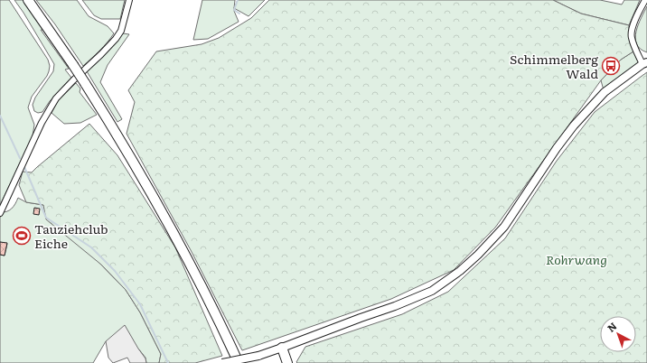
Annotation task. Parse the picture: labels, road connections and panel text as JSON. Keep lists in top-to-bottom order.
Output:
{
  "parks": ["Rohrwang"],
  "places": {
    "bus stop": ["Schimmelberg Wald"],
    "sports": ["Tauziehclub Eiche"]
  },
  "north": "top left"
}
